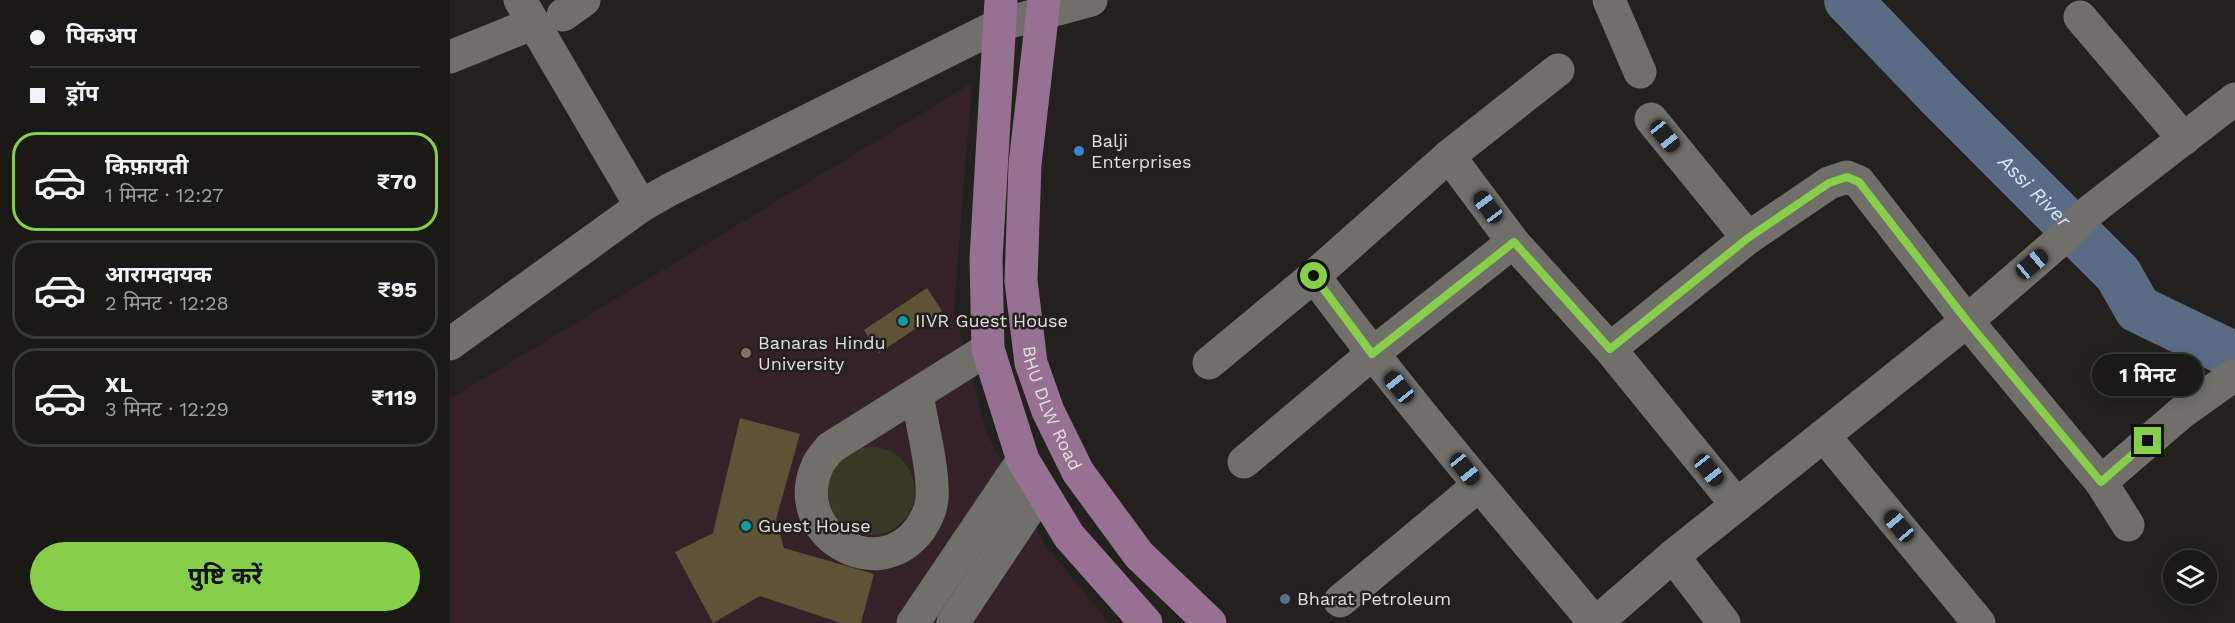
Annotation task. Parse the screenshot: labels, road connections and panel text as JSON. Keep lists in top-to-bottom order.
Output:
{
  "streets": {
    "main road": ["BHU DLW Road"]
  },
  "water": ["Assi River"],
  "places": [
    "Balji Enterprises",
    "IIVR Guest House",
    "Banaras Hindu University",
    "Guest House",
    "Bharat Petroleum"
  ],
  "page": {
    "banner": ["पिकअप", "ड्रॉप"],
    "list": [
      {
        "name": "किफ़ायती",
        "note": "1 मिनट · 12:27",
        "value": "₹70"
      },
      {
        "name": "आरामदायक",
        "note": "2 मिनट · 12:28",
        "value": "₹95"
      },
      {
        "name": "XL",
        "note": "3 मिनट · 12:29",
        "value": "₹119"
      }
    ],
    "bubble": "1 मिनट",
    "buttons": "पुष्टि करें"
  }
}
